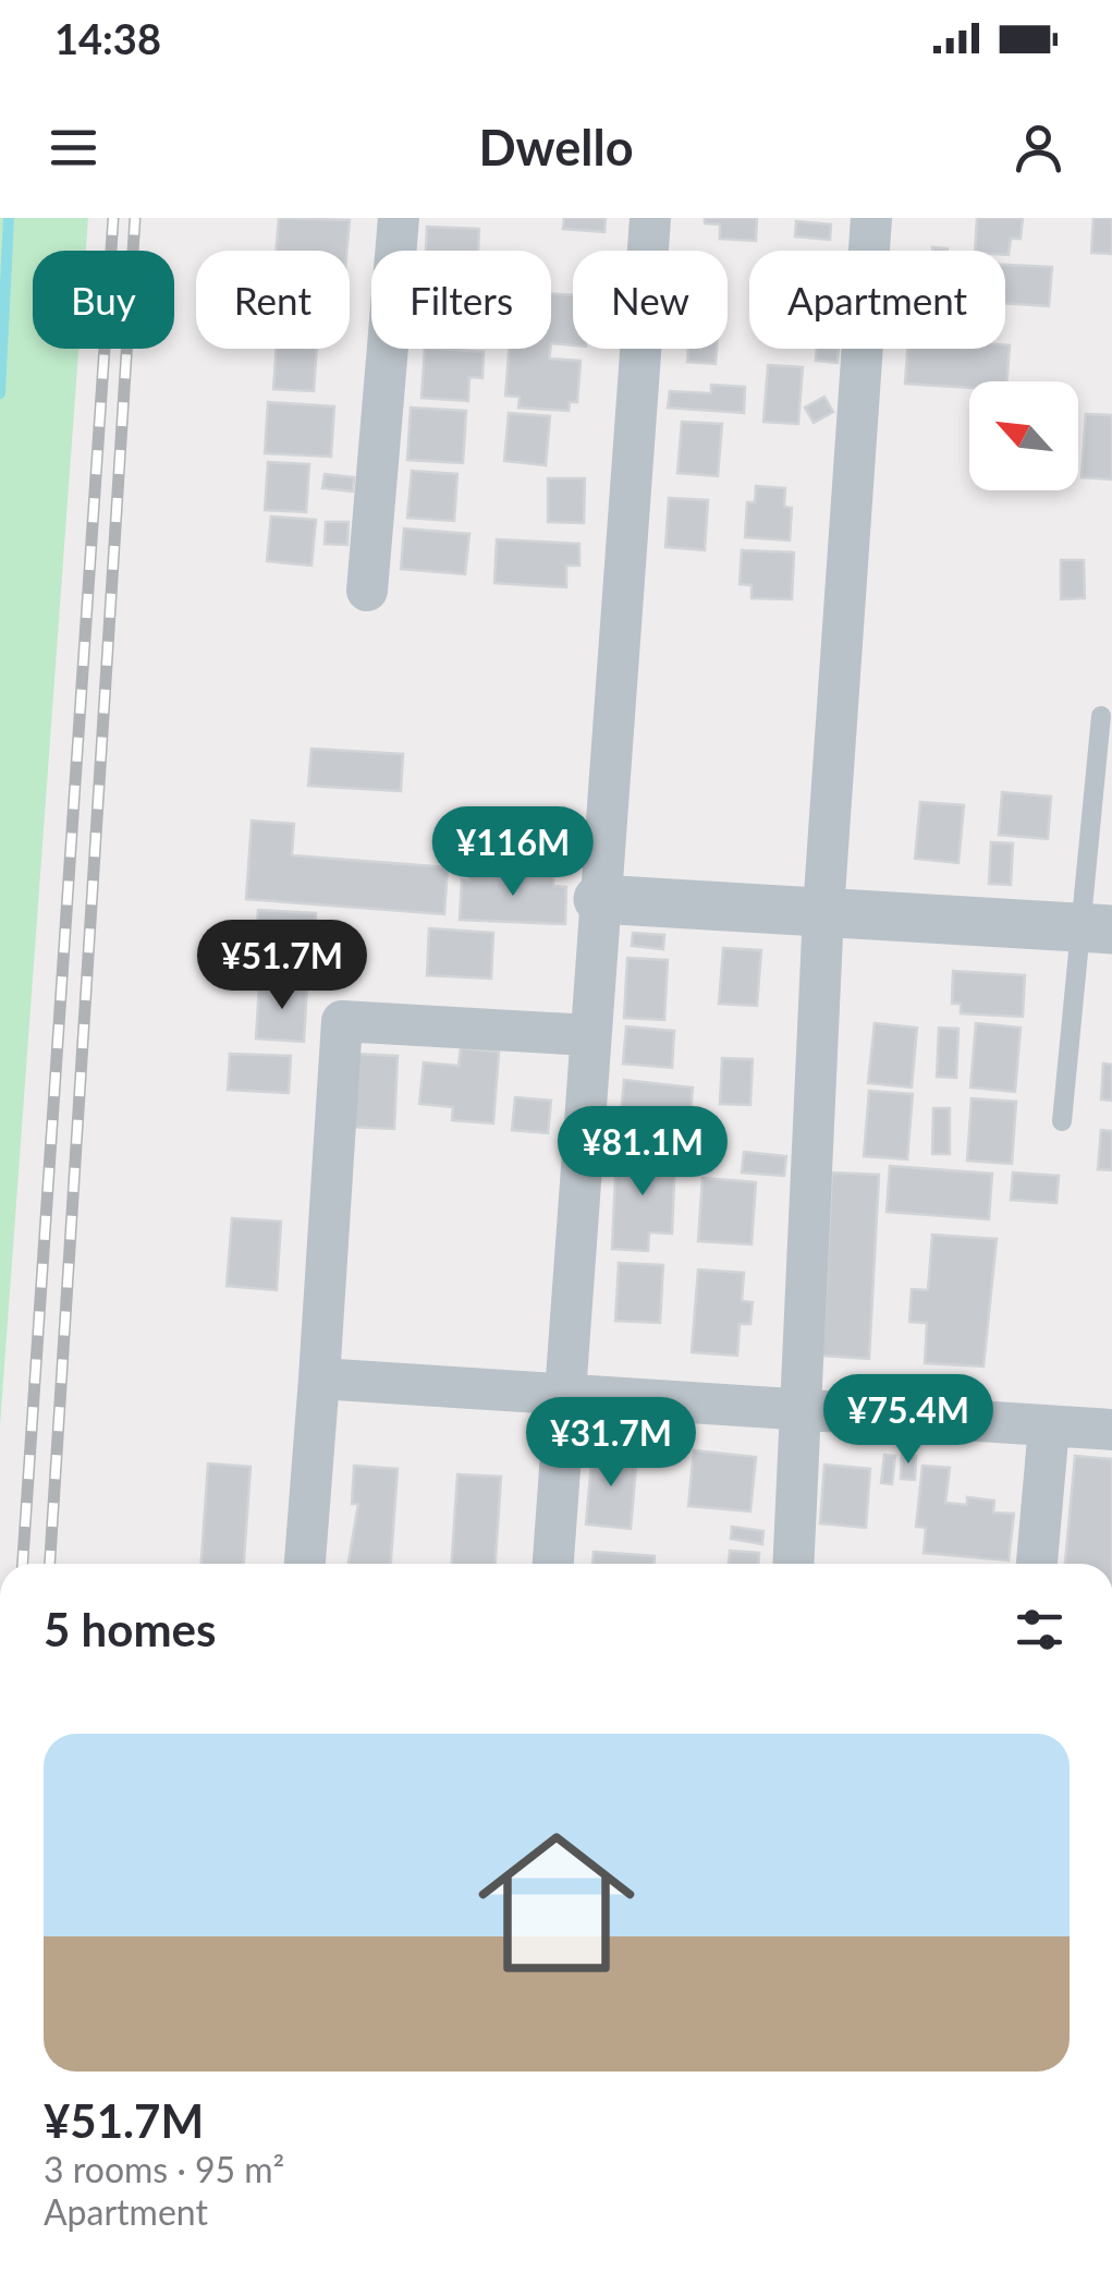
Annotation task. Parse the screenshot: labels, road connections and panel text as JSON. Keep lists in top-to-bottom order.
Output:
{
  "north": "top left",
  "page": {
    "status": "14:38",
    "header": "Dwello",
    "chip": [
      "Buy",
      "Rent",
      "Filters",
      "New",
      "Apartment"
    ],
    "price": [
      "¥116M",
      "¥51.7M",
      "¥81.1M",
      "¥75.4M",
      "¥31.7M"
    ],
    "heading": "5 homes",
    "list": [
      {
        "name": "¥51.7M",
        "note": "3 rooms · 95 m² · Apartment"
      }
    ]
  }
}
